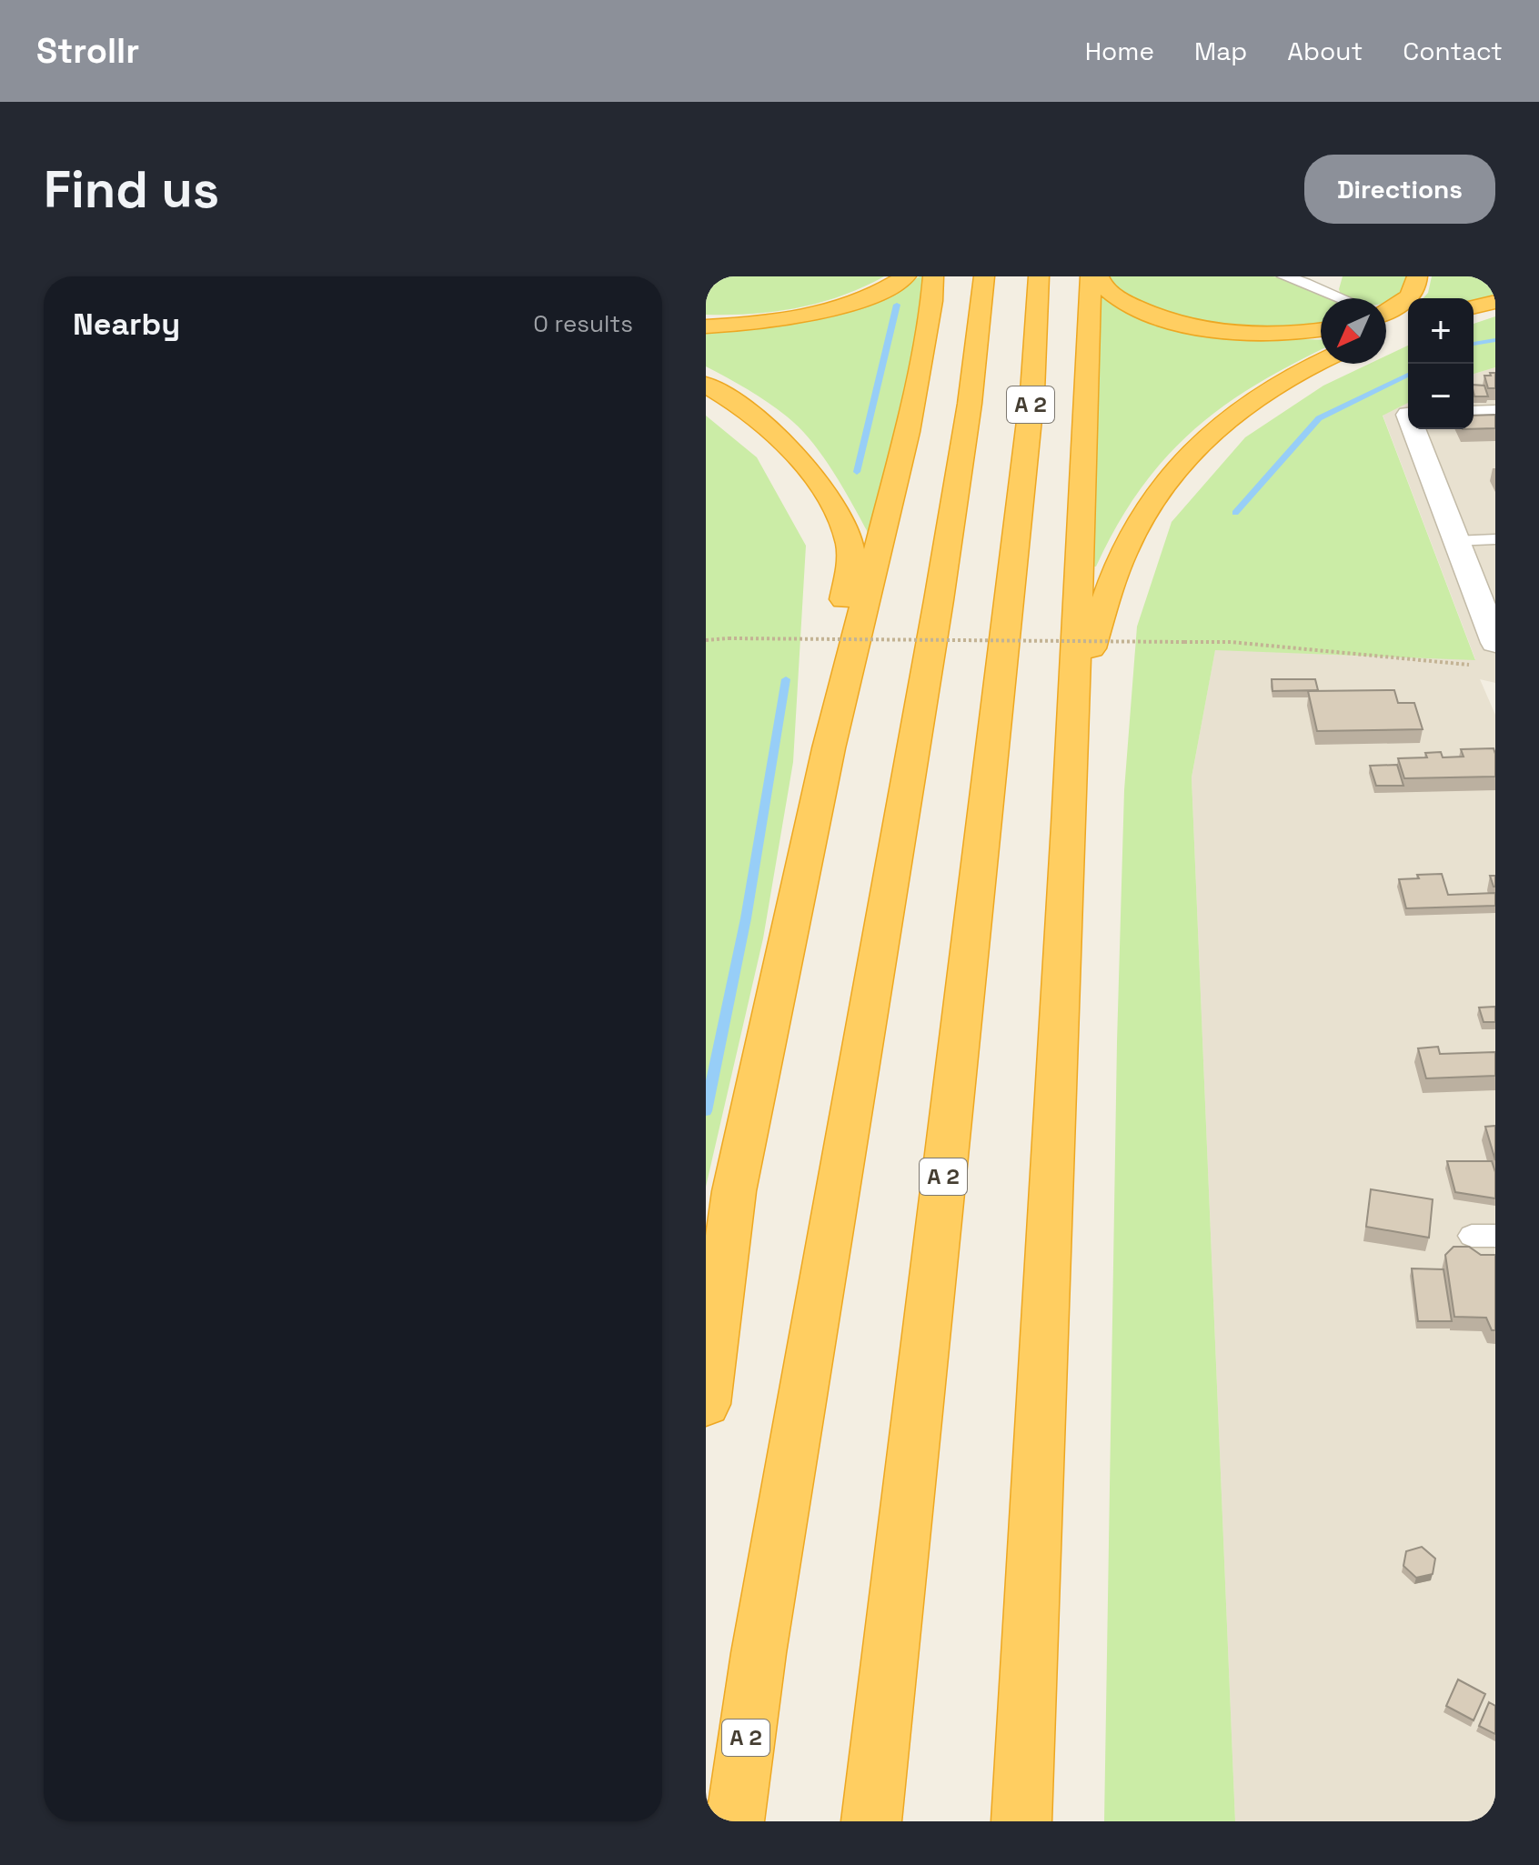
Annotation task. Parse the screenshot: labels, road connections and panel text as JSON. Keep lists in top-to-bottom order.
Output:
{
  "streets": {
    "highway": ["A 2"]
  },
  "north": "bottom left",
  "page": {
    "header": "Strollr",
    "nav": [
      "Home",
      "Map",
      "About",
      "Contact"
    ],
    "buttons": "Directions",
    "title": "Find us",
    "heading": ["Nearby", "0 results"],
    "map_buttons": ["+", "−"]
  }
}
